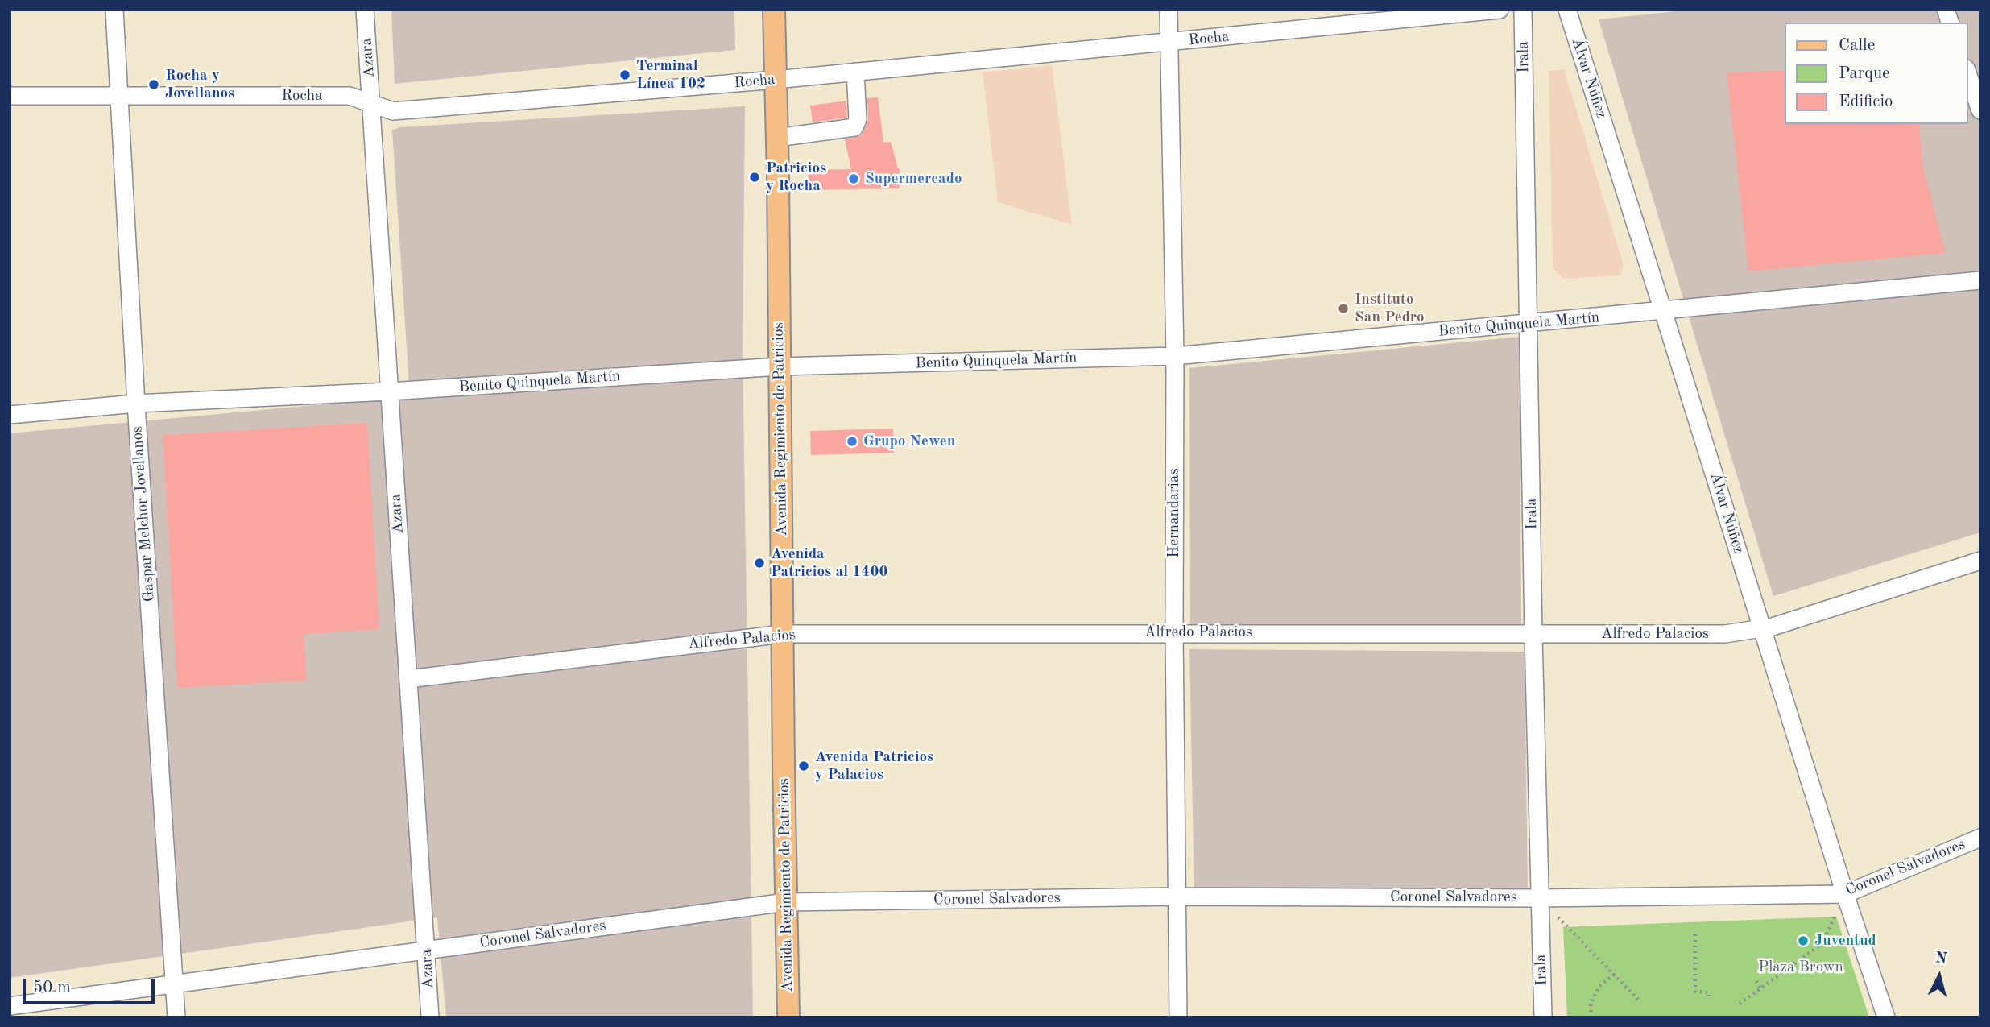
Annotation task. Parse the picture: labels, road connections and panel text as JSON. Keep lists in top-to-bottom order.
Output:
{
  "streets": {
    "main road": ["Avenida Regimiento de Patricios"],
    "street": [
      "Rocha",
      "Irala",
      "Azara",
      "Álvar Núñez",
      "Benito Quinquela Martín",
      "Hernandarias",
      "Gaspar Melchor Jovellanos",
      "Alfredo Palacios",
      "Coronel Salvadores"
    ]
  },
  "crossings": [
    ["Rocha", "Azara"],
    ["Rocha", "Avenida Regimiento de Patricios"],
    ["Rocha", "Hernandarias"],
    ["Rocha", "Gaspar Melchor Jovellanos"],
    ["Irala", "Benito Quinquela Martín"],
    ["Irala", "Alfredo Palacios"],
    ["Irala", "Coronel Salvadores"],
    ["Azara", "Benito Quinquela Martín"],
    ["Azara", "Alfredo Palacios"],
    ["Azara", "Coronel Salvadores"],
    ["Álvar Núñez", "Benito Quinquela Martín"],
    ["Álvar Núñez", "Alfredo Palacios"],
    ["Álvar Núñez", "Coronel Salvadores"],
    ["Benito Quinquela Martín", "Avenida Regimiento de Patricios"],
    ["Benito Quinquela Martín", "Hernandarias"],
    ["Benito Quinquela Martín", "Gaspar Melchor Jovellanos"],
    ["Avenida Regimiento de Patricios", "Alfredo Palacios"],
    ["Avenida Regimiento de Patricios", "Coronel Salvadores"],
    ["Hernandarias", "Alfredo Palacios"],
    ["Hernandarias", "Coronel Salvadores"],
    ["Gaspar Melchor Jovellanos", "Coronel Salvadores"]
  ],
  "parks": ["Plaza Brown"],
  "places": [
    "Terminal Línea 102",
    "Rocha y Jovellanos",
    "Patricios y Rocha",
    "Supermercado",
    "Instituto San Pedro",
    "Grupo Newen",
    "Avenida Patricios al 1400",
    "Avenida Patricios y Palacios",
    "Juventud"
  ],
  "legend": ["Calle", "Parque", "Edificio"],
  "scale_bar": "50 m",
  "north": "top"
}
